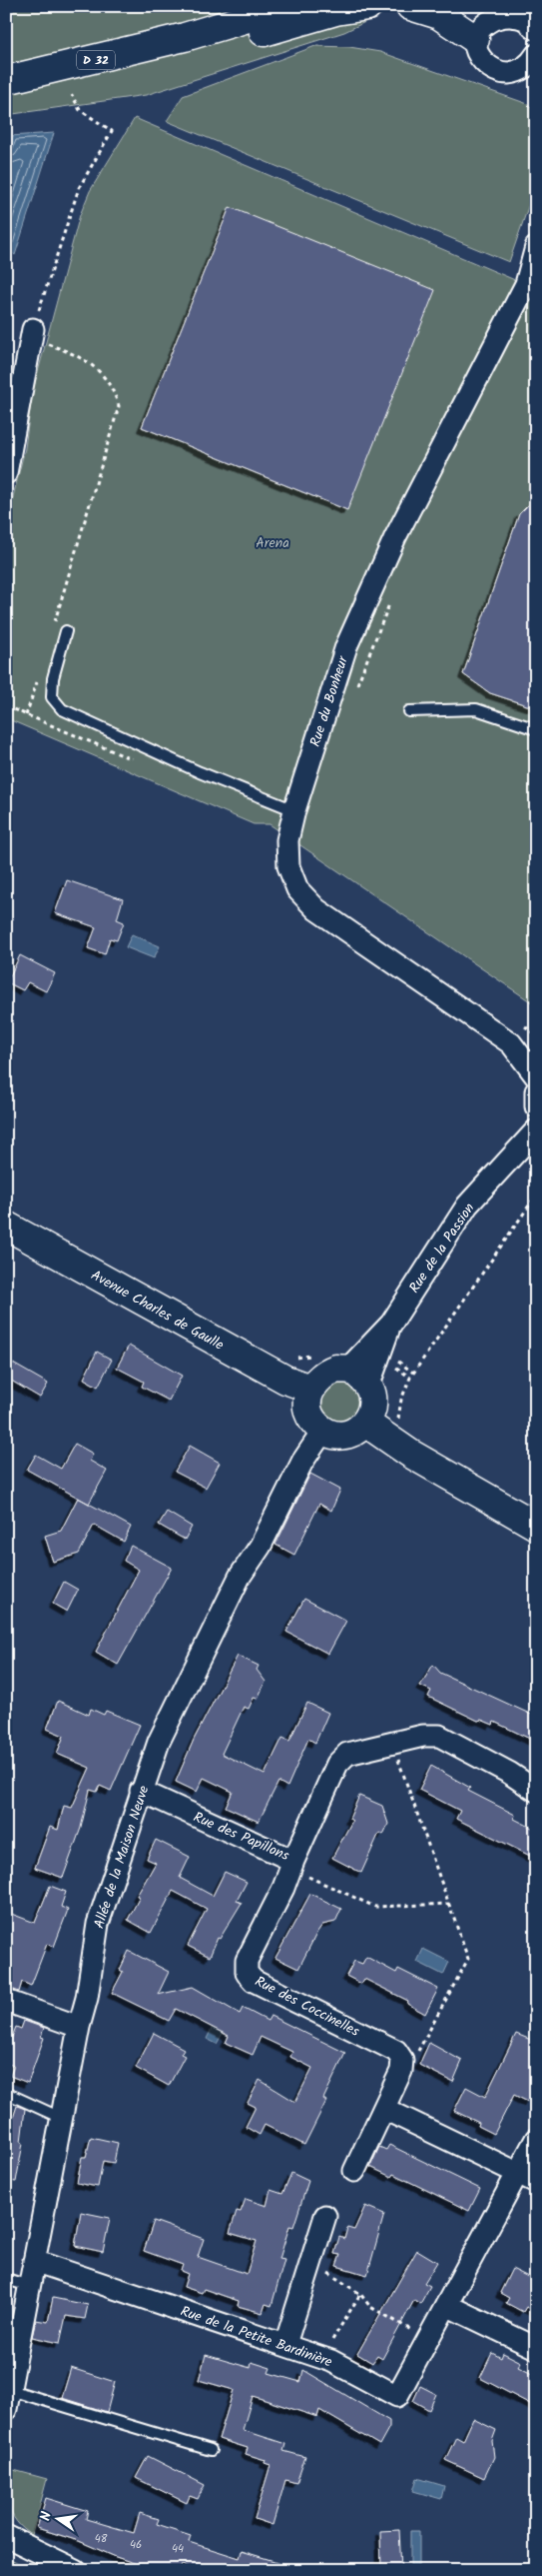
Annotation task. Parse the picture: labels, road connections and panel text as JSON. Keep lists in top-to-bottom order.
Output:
{
  "streets": {
    "main road": ["D 32", "Avenue Charles de Gaulle"],
    "street": [
      "Rue du Bonheur",
      "Rue de la Passion",
      "Rue des Papillons",
      "Allée de la Maison Neuve",
      "Rue des Coccinelles",
      "Rue de la Petite Bardinière"
    ]
  },
  "crossings": [
    ["Avenue Charles de Gaulle", "Allée de la Maison Neuve"],
    ["Rue des Papillons", "Allée de la Maison Neuve"],
    ["Rue des Papillons", "Rue des Coccinelles"],
    ["Allée de la Maison Neuve", "Rue de la Petite Bardinière"]
  ],
  "parks": ["Arena"],
  "house_numbers": ["48", "46", "44"],
  "north": "left"
}
